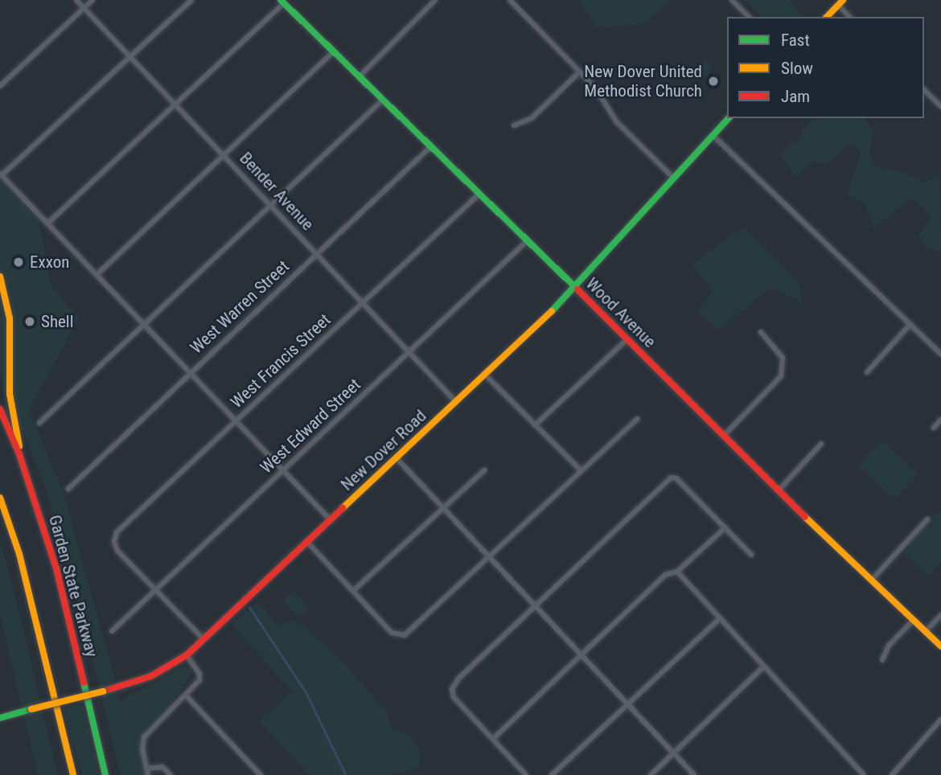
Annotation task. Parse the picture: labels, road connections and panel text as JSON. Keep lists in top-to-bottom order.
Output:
{
  "streets": {
    "main road": ["Wood Avenue", "New Dover Road", "Garden State Parkway"],
    "street": [
      "Bender Avenue",
      "West Warren Street",
      "West Francis Street",
      "West Edward Street"
    ]
  },
  "crossings": [
    ["Bender Avenue", "West Warren Street"],
    ["Bender Avenue", "West Francis Street"],
    ["Bender Avenue", "West Edward Street"],
    ["Bender Avenue", "New Dover Road"],
    ["West Warren Street", "Wood Avenue"],
    ["Wood Avenue", "West Francis Street"],
    ["Wood Avenue", "West Edward Street"],
    ["Wood Avenue", "New Dover Road"],
    ["West Francis Street", "West Edward Street"]
  ],
  "places": ["New Dover United Methodist Church", "Exxon", "Shell"],
  "legend": ["Fast", "Slow", "Jam"]
}
